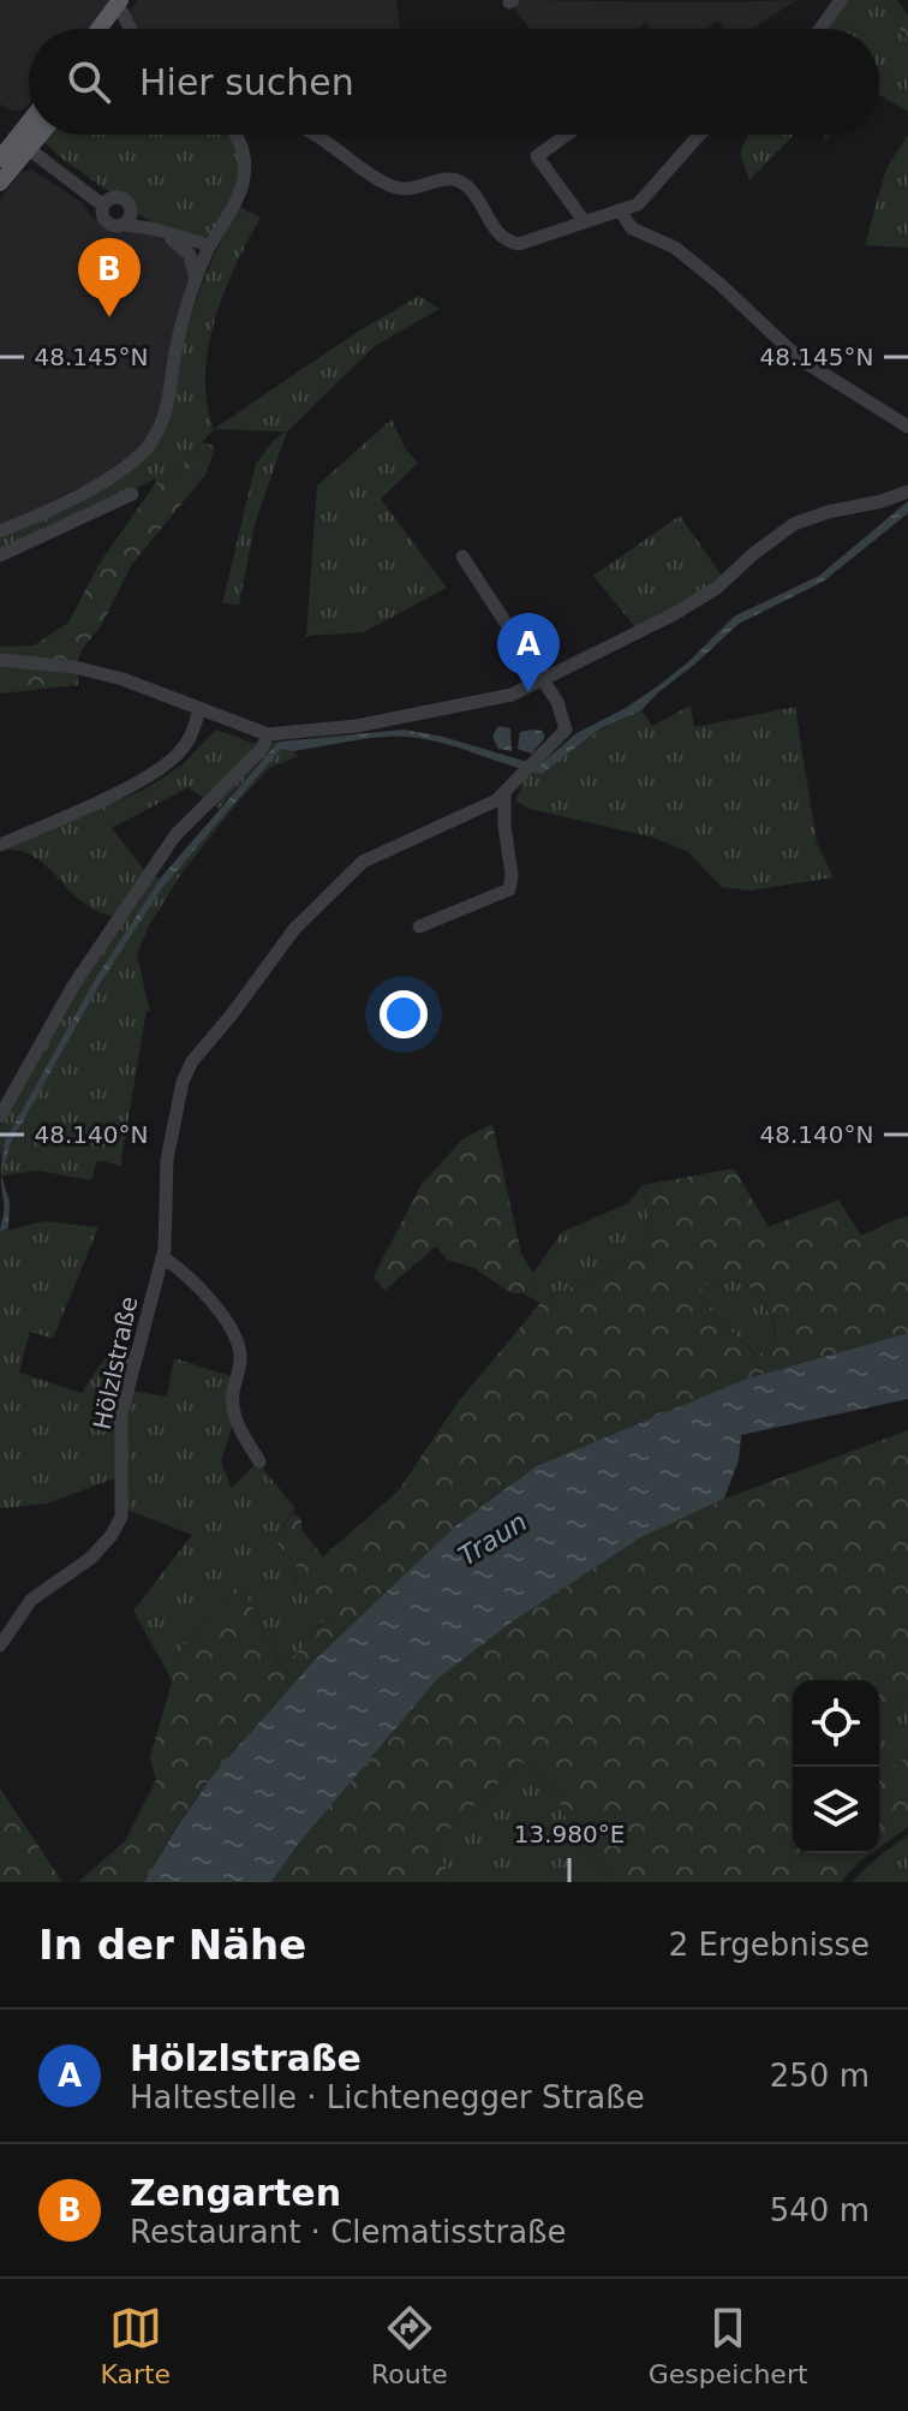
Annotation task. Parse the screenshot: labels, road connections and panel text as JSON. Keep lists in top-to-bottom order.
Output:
{
  "streets": {
    "street": ["Hölzlstraße"]
  },
  "water": ["Traun"],
  "page": {
    "search": "Hier suchen",
    "pins": ["B", "A"],
    "heading": ["In der Nähe", "2 Ergebnisse"],
    "list": [
      {
        "mark": "A",
        "name": "Hölzlstraße",
        "note": "Haltestelle · Lichtenegger Straße",
        "value": "250 m"
      },
      {
        "mark": "B",
        "name": "Zengarten",
        "note": "Restaurant · Clematisstraße",
        "value": "540 m"
      }
    ],
    "nav": ["Karte", "Route", "Gespeichert"]
  },
  "coordinates": ["48.145°N", "48.140°N", "13.980°E"]
}
